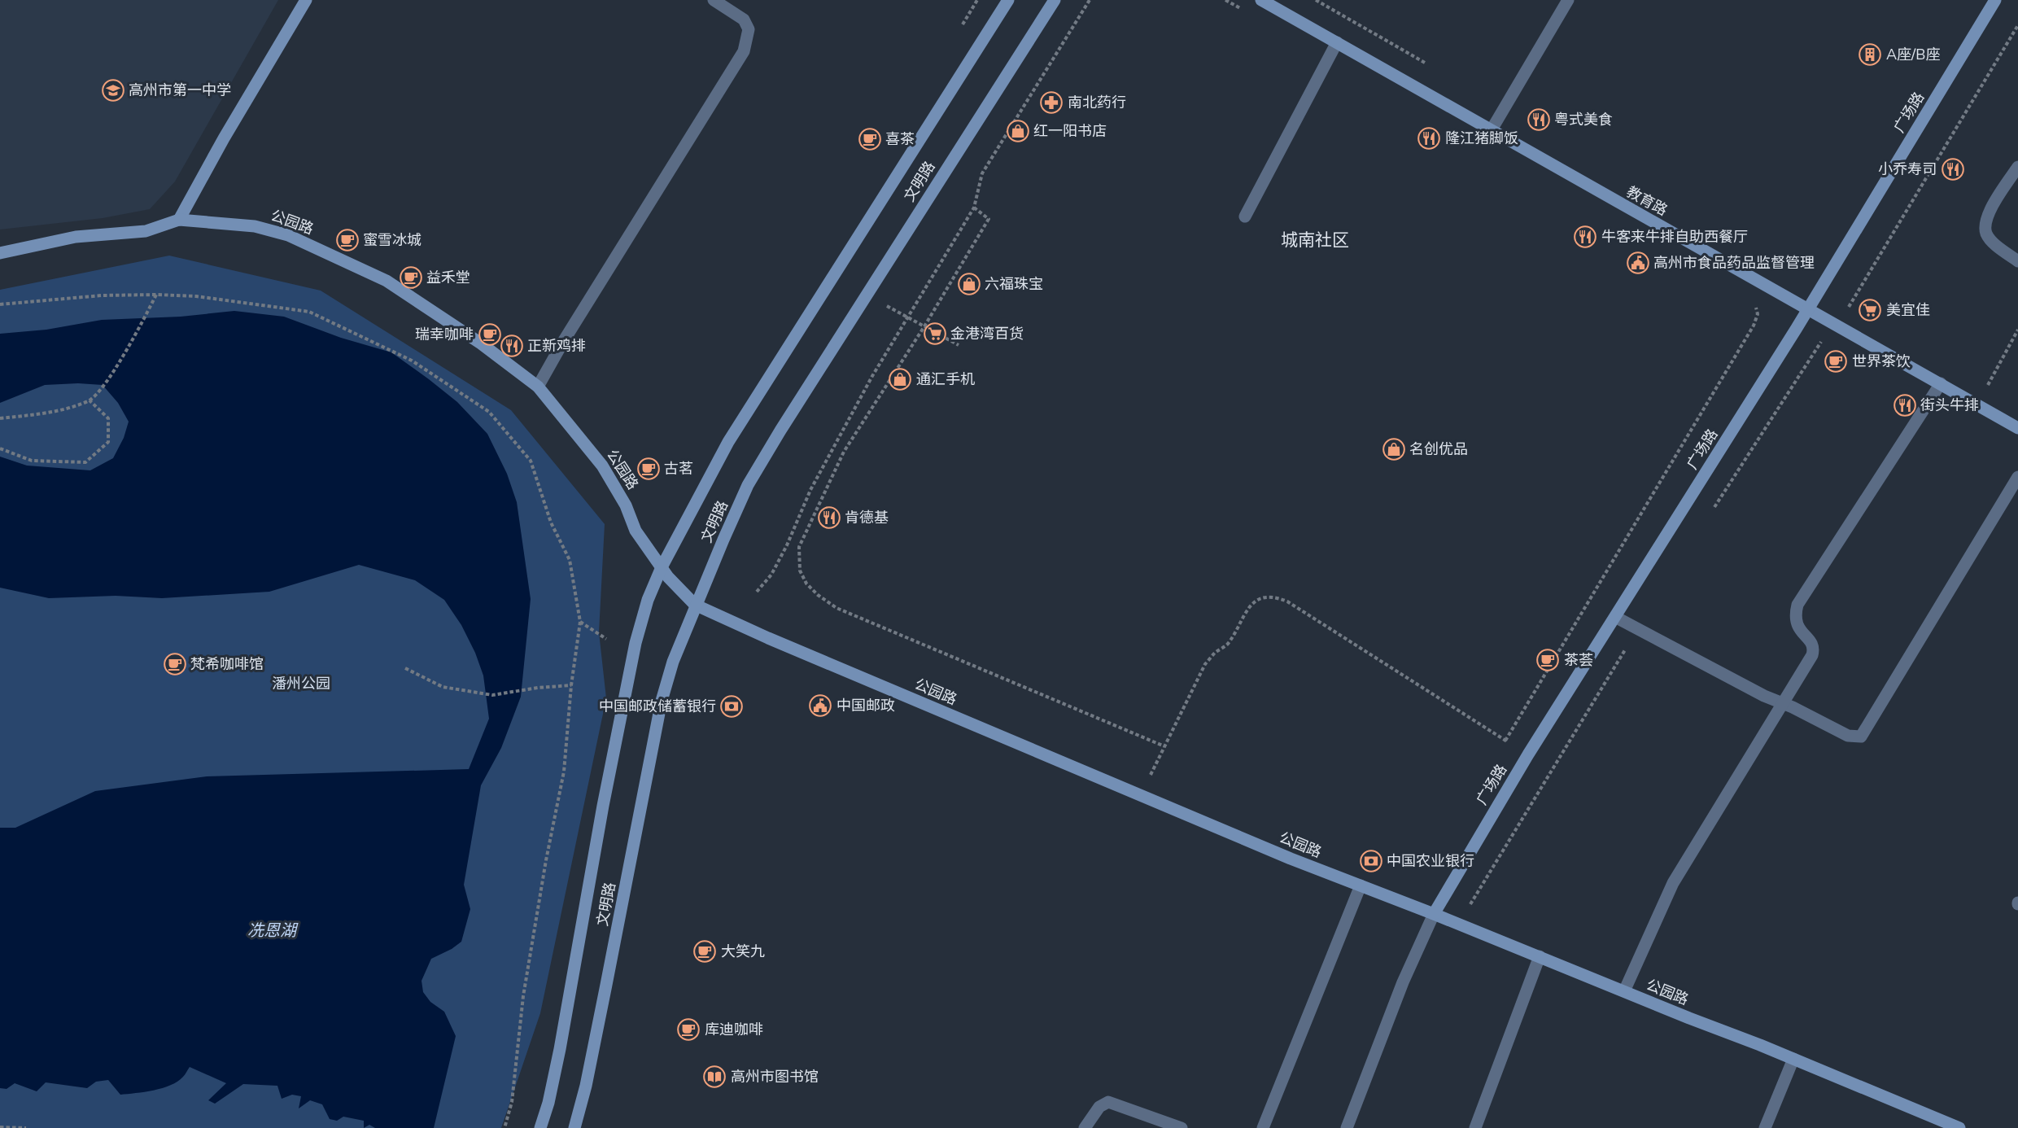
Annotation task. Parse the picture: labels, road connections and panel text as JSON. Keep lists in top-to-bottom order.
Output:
{
  "streets": {
    "street": [
      "广场路",
      "文明路",
      "教育路",
      "公园路"
    ]
  },
  "crossings": [
    ["广场路", "教育路"],
    ["广场路", "公园路"],
    ["文明路", "公园路"]
  ],
  "districts": ["城南社区"],
  "water": ["冼恩湖"],
  "parks": ["潘州公园"],
  "places": {
    "building": ["A座/B座"],
    "school or university": ["高州市第一中学"],
    "pharmacy": ["南北药行"],
    "restaurant": [
      "粤式美食",
      "隆江猪脚饭",
      "小乔寿司",
      "牛客来牛排自助西餐厅",
      "正新鸡排",
      "街头牛排",
      "肯德基"
    ],
    "shop": [
      "红一阳书店",
      "六福珠宝",
      "通汇手机",
      "名创优品"
    ],
    "cafe": [
      "喜茶",
      "蜜雪冰城",
      "益禾堂",
      "瑞幸咖啡",
      "世界茶饮",
      "古茗",
      "茶荟",
      "梵希咖啡馆",
      "大笑九",
      "库迪咖啡"
    ],
    "public building": ["高州市食品药品监督管理", "中国邮政"],
    "supermarket": ["美宜佳", "金港湾百货"],
    "bank": ["中国邮政储蓄银行", "中国农业银行"],
    "library": ["高州市图书馆"]
  }
}
